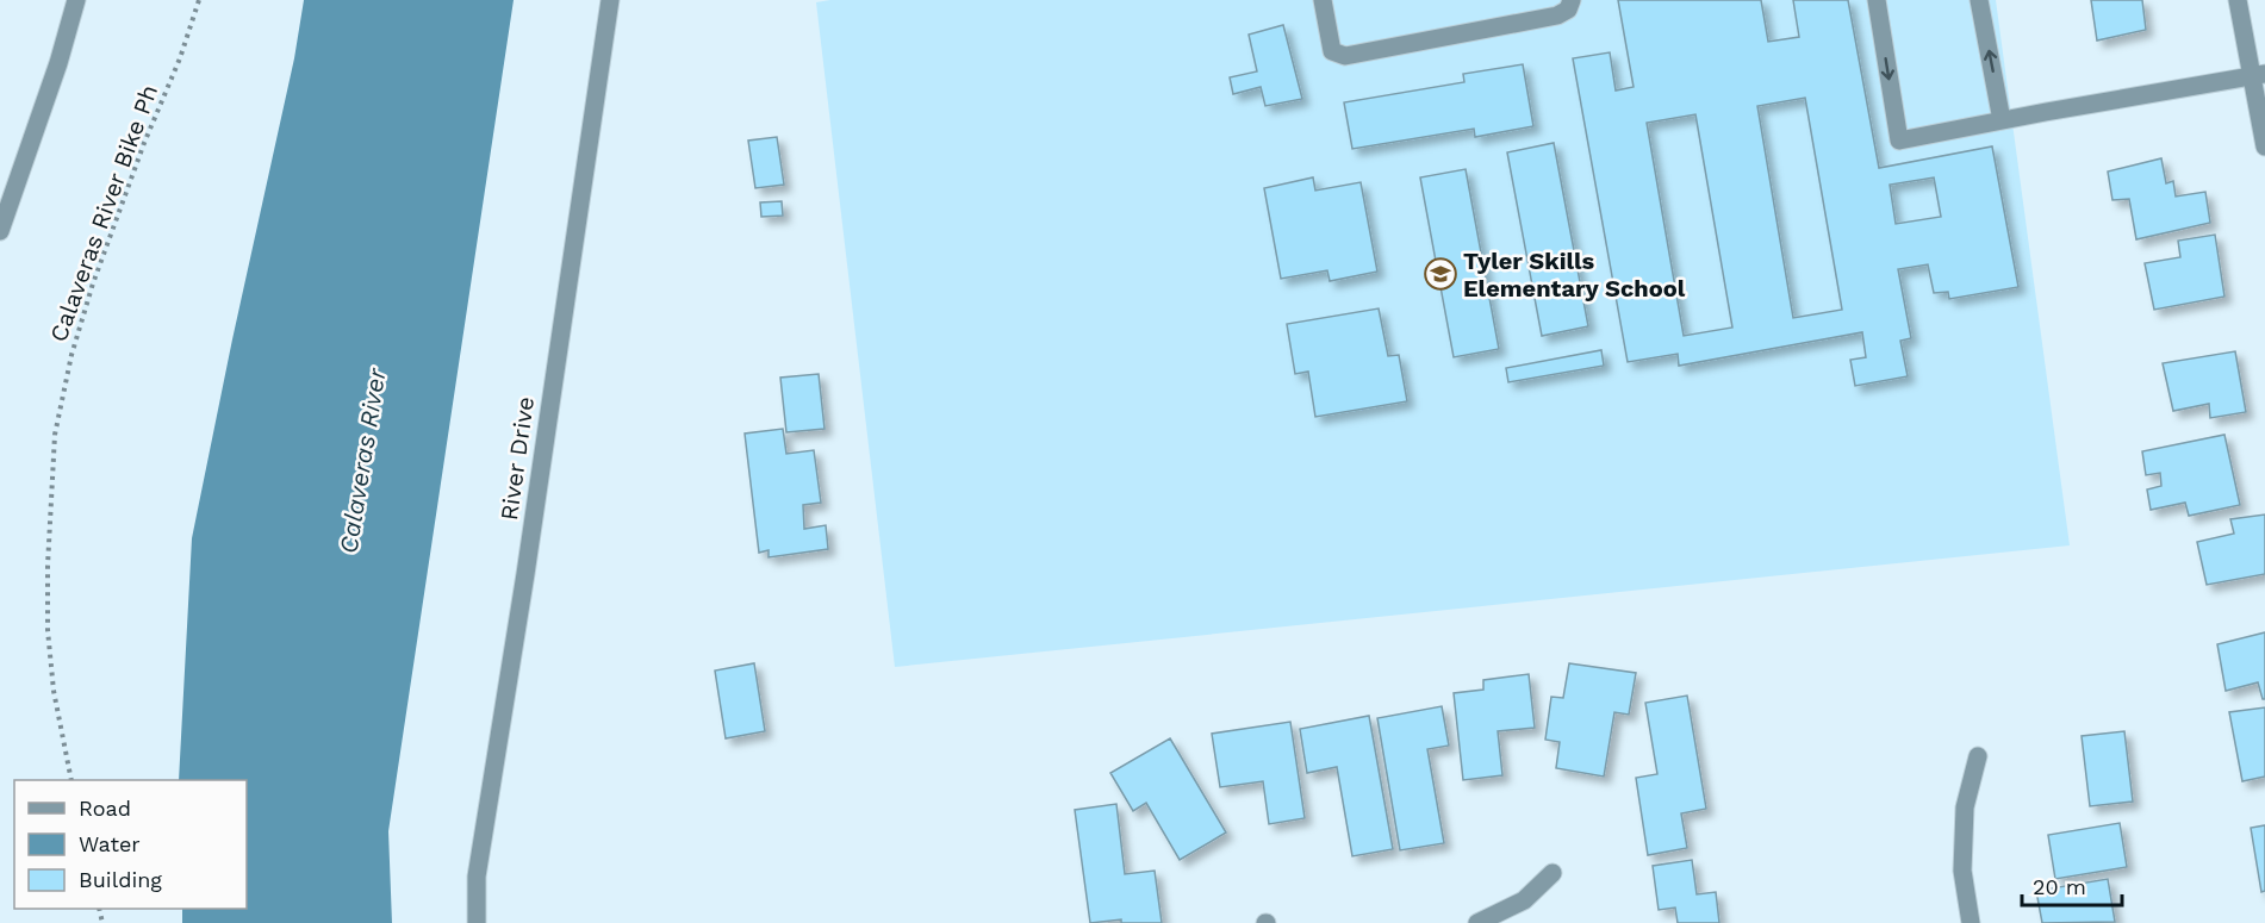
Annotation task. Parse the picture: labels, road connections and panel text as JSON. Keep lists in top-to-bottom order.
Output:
{
  "streets": {
    "street": ["River Drive"],
    "path": ["Calaveras River Bike Ph"]
  },
  "water": ["Calaveras River"],
  "places": {
    "school or university": ["Tyler Skills Elementary School"]
  },
  "legend": ["Road", "Water", "Building"],
  "scale_bar": "20 m"
}
